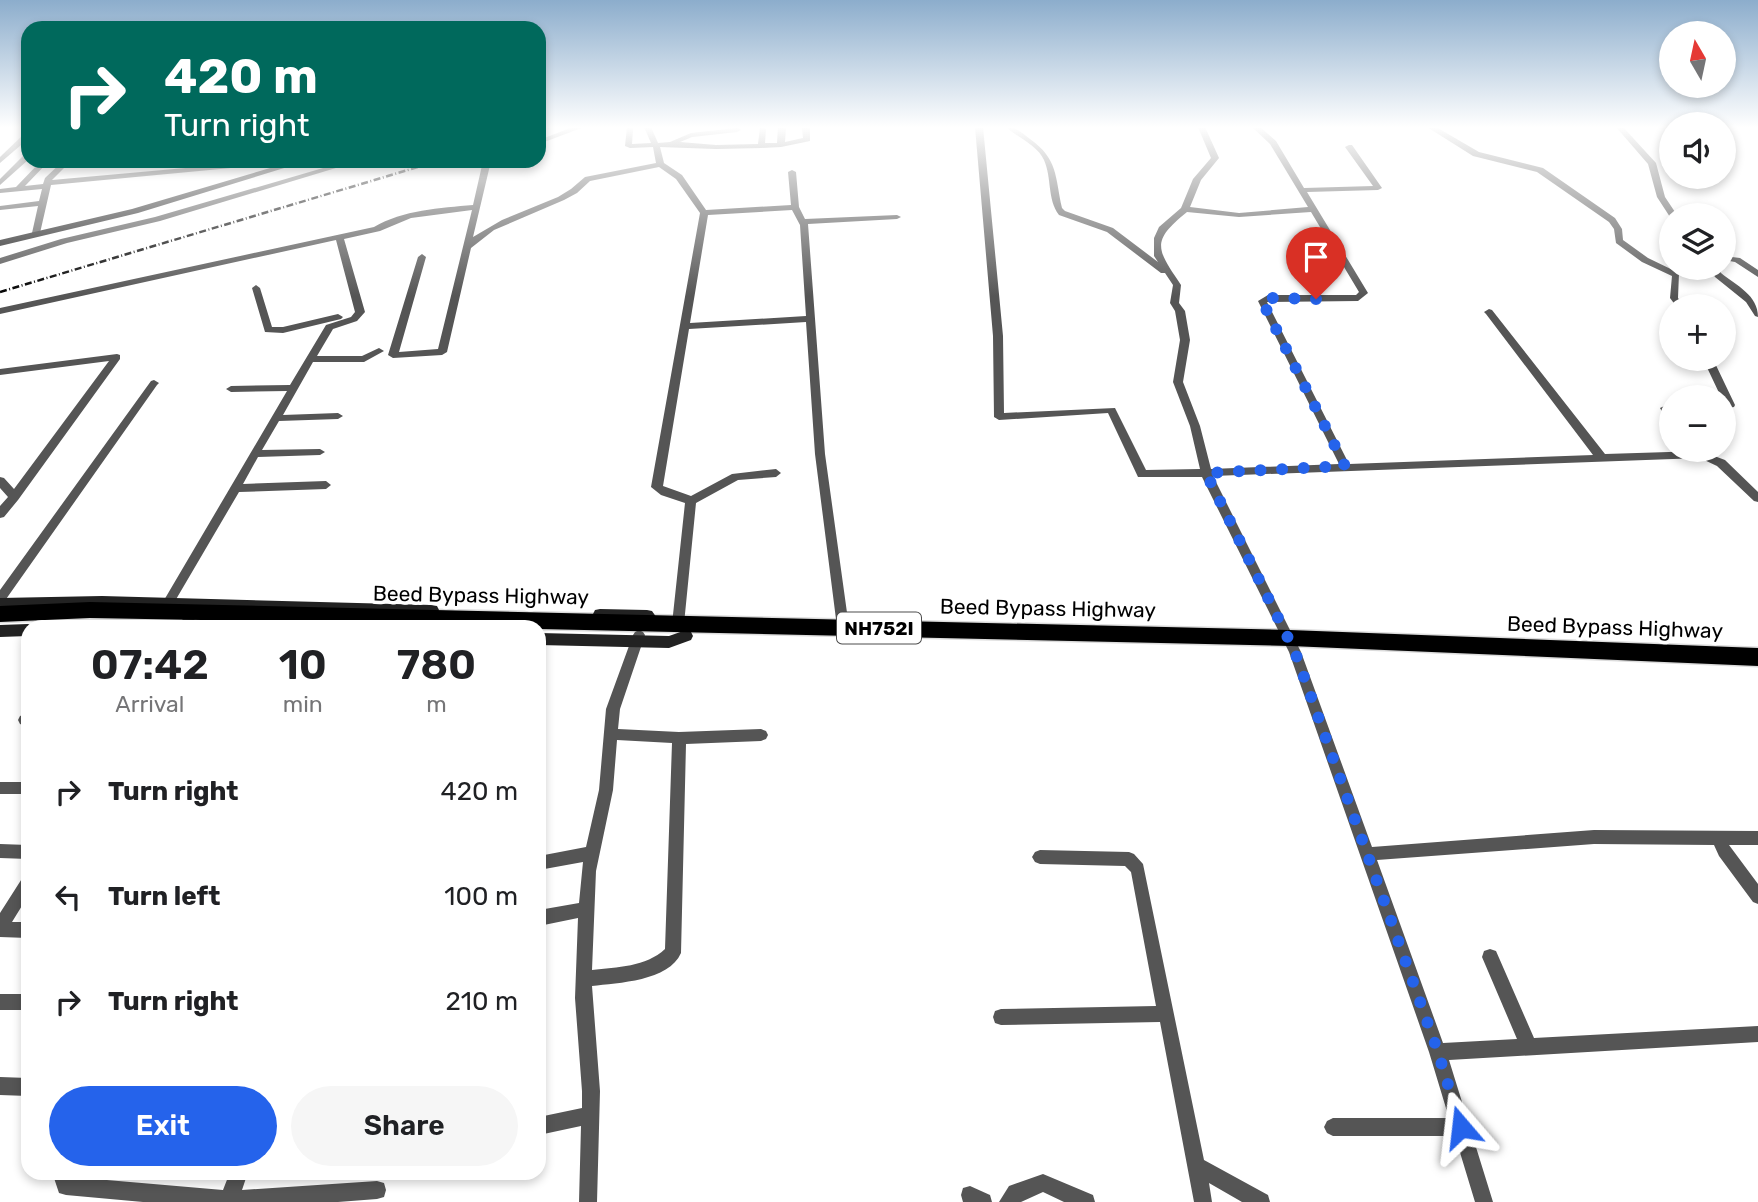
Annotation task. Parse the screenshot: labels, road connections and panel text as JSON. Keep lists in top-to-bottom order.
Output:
{
  "streets": {
    "highway": ["Beed Bypass Highway", "NH752I"]
  },
  "north": "top",
  "page": {
    "map_buttons": ["+", "−"],
    "turn": ["420 m", "Turn right"],
    "eta": [
      "07:42",
      "Arrival",
      "10",
      "min",
      "780",
      "m"
    ],
    "list": [
      {
        "name": "Turn right",
        "value": "420 m"
      },
      {
        "name": "Turn left",
        "value": "100 m"
      },
      {
        "name": "Turn right",
        "value": "210 m"
      }
    ],
    "buttons": ["Exit", "Share"]
  }
}
